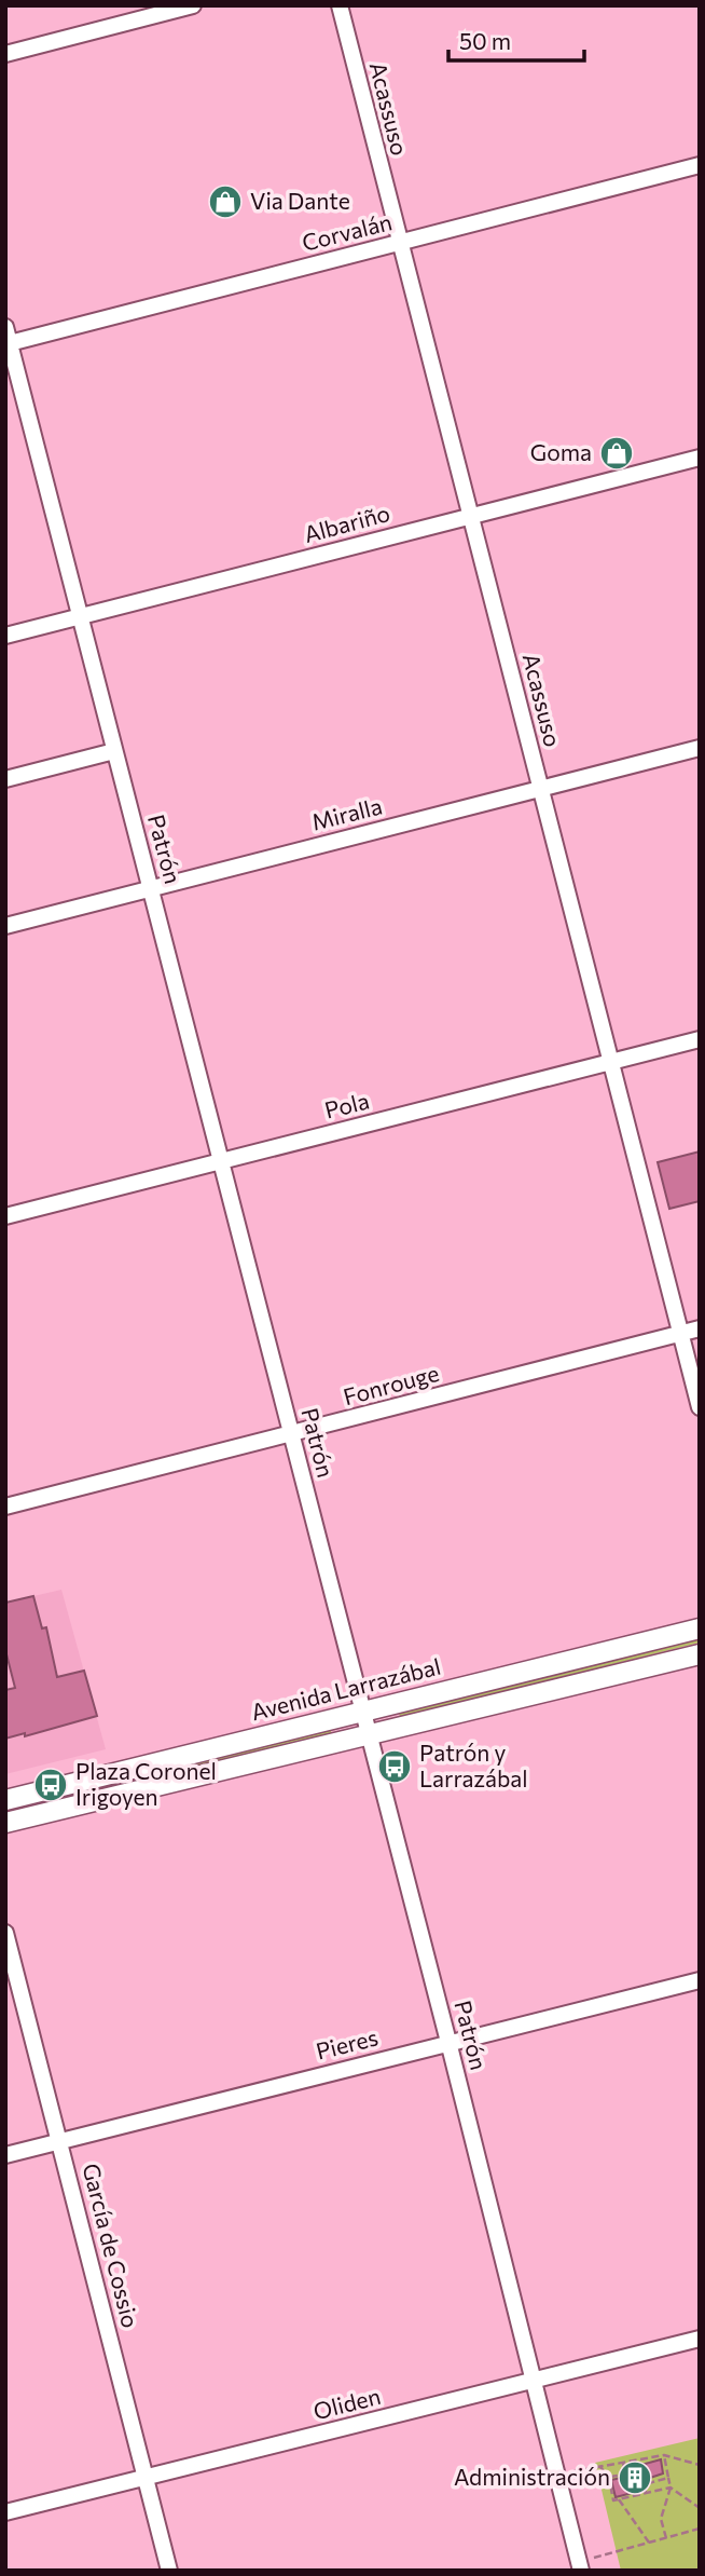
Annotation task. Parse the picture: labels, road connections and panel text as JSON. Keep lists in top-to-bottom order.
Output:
{
  "streets": {
    "street": [
      "Acassuso",
      "Corvalán",
      "Albariño",
      "Miralla",
      "Patrón",
      "Pola",
      "Fonrouge",
      "Avenida Larrazábal",
      "Pieres",
      "García de Cossio",
      "Oliden"
    ]
  },
  "crossings": [
    ["Acassuso", "Corvalán"],
    ["Acassuso", "Albariño"],
    ["Acassuso", "Miralla"],
    ["Acassuso", "Pola"],
    ["Acassuso", "Fonrouge"],
    ["Corvalán", "Patrón"],
    ["Albariño", "Patrón"],
    ["Miralla", "Patrón"],
    ["Patrón", "Pola"],
    ["Patrón", "Fonrouge"],
    ["Patrón", "Avenida Larrazábal"],
    ["Patrón", "Pieres"],
    ["Patrón", "Oliden"],
    ["Pieres", "García de Cossio"],
    ["García de Cossio", "Oliden"]
  ],
  "places": {
    "shop": ["Via Dante", "Goma"],
    "bus stop": ["Patrón y Larrazábal", "Plaza Coronel Irigoyen"],
    "building": ["Administración"]
  },
  "scale_bar": "50 m"
}
